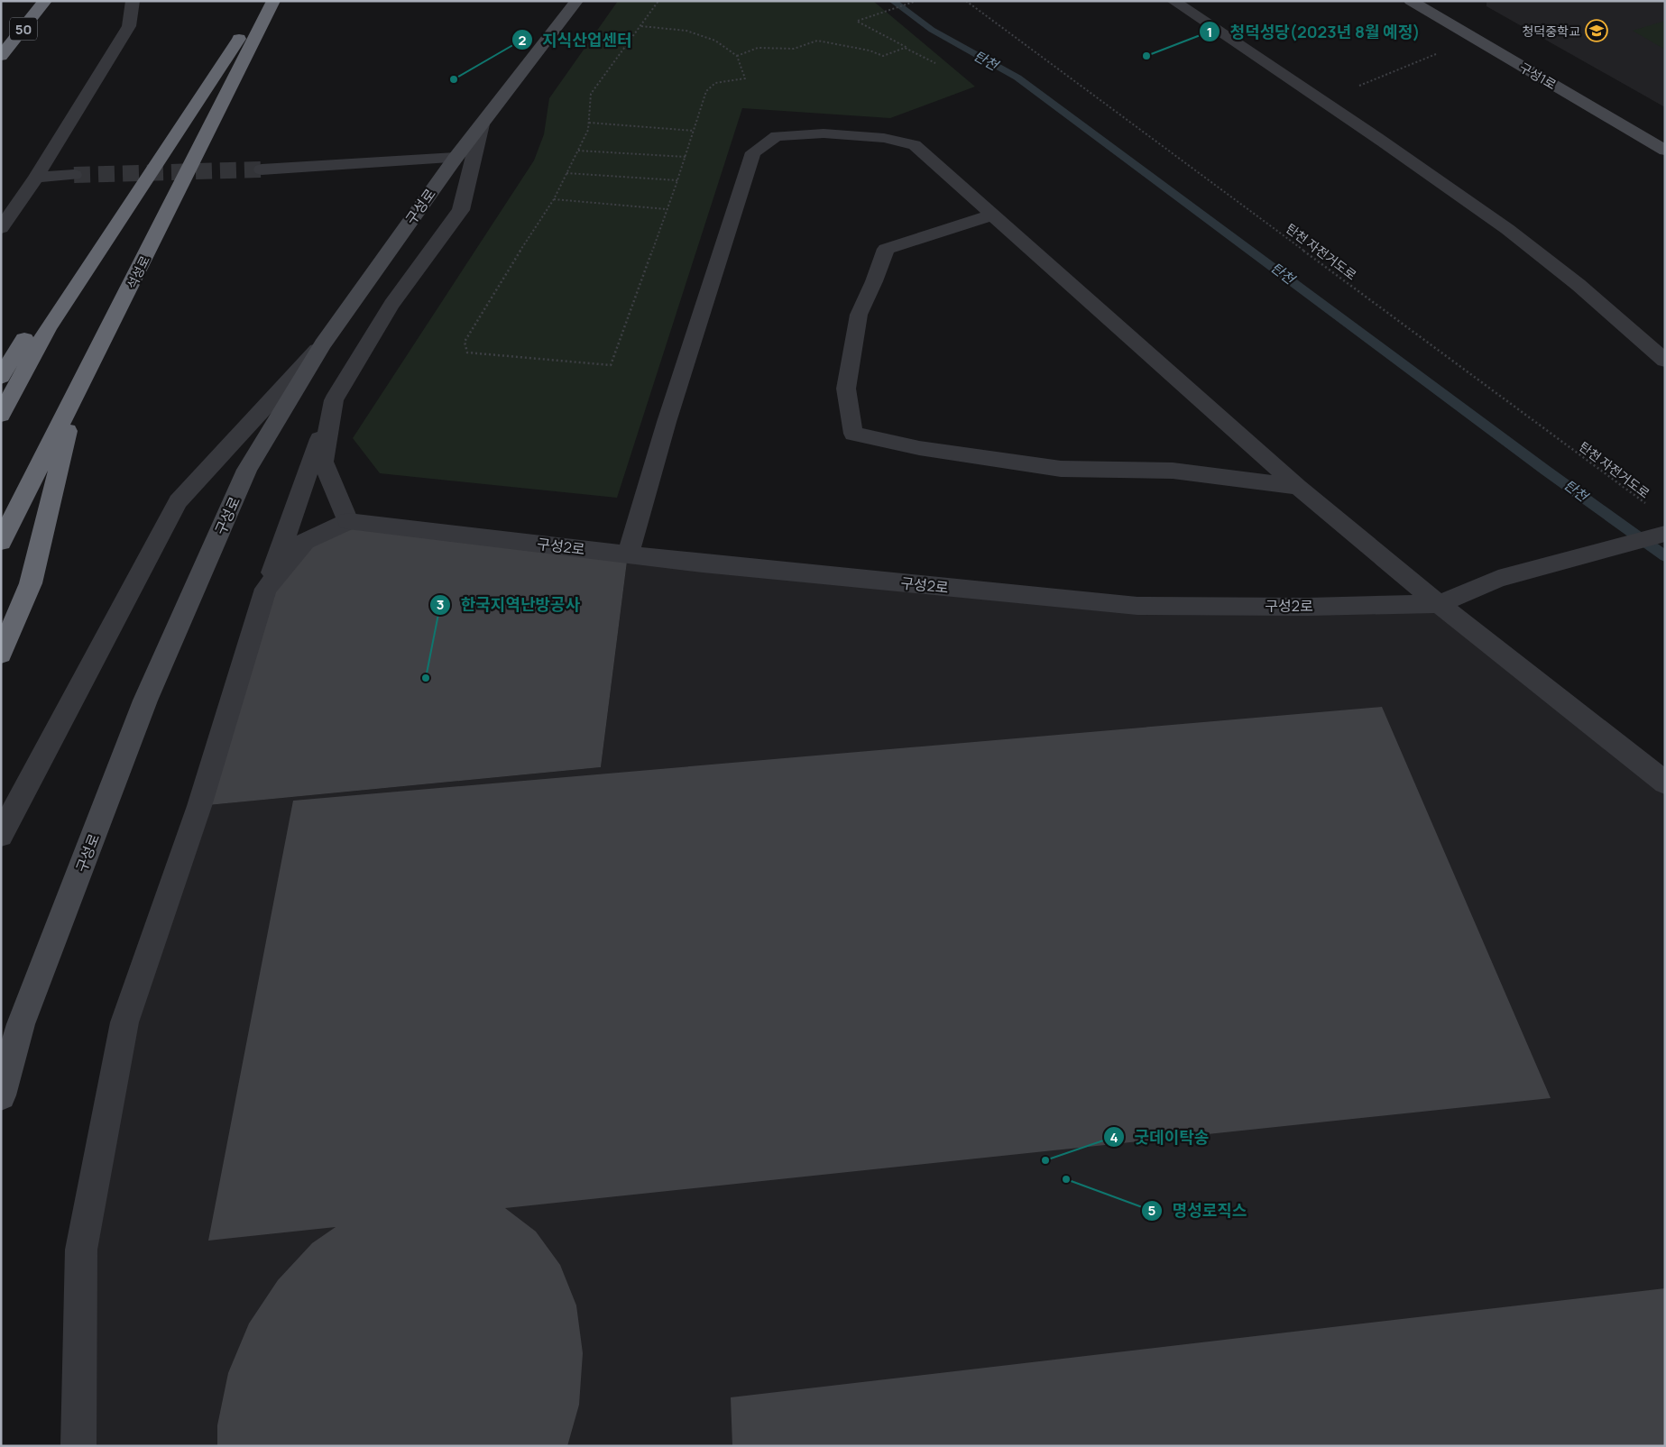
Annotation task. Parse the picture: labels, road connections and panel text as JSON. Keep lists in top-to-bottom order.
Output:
{
  "streets": {
    "highway": ["50", "석성로"],
    "street": ["구성1로", "구성로", "구성2로"],
    "path": ["탄천 자전거도로"]
  },
  "water": ["탄천"],
  "places": {
    "school or university": ["청덕중학교"],
    "other": [
      "청덕성당(2023년 8월 예정)",
      "지식산업센터",
      "한국지역난방공사",
      "굿데이탁송",
      "명성로직스"
    ]
  }
}
